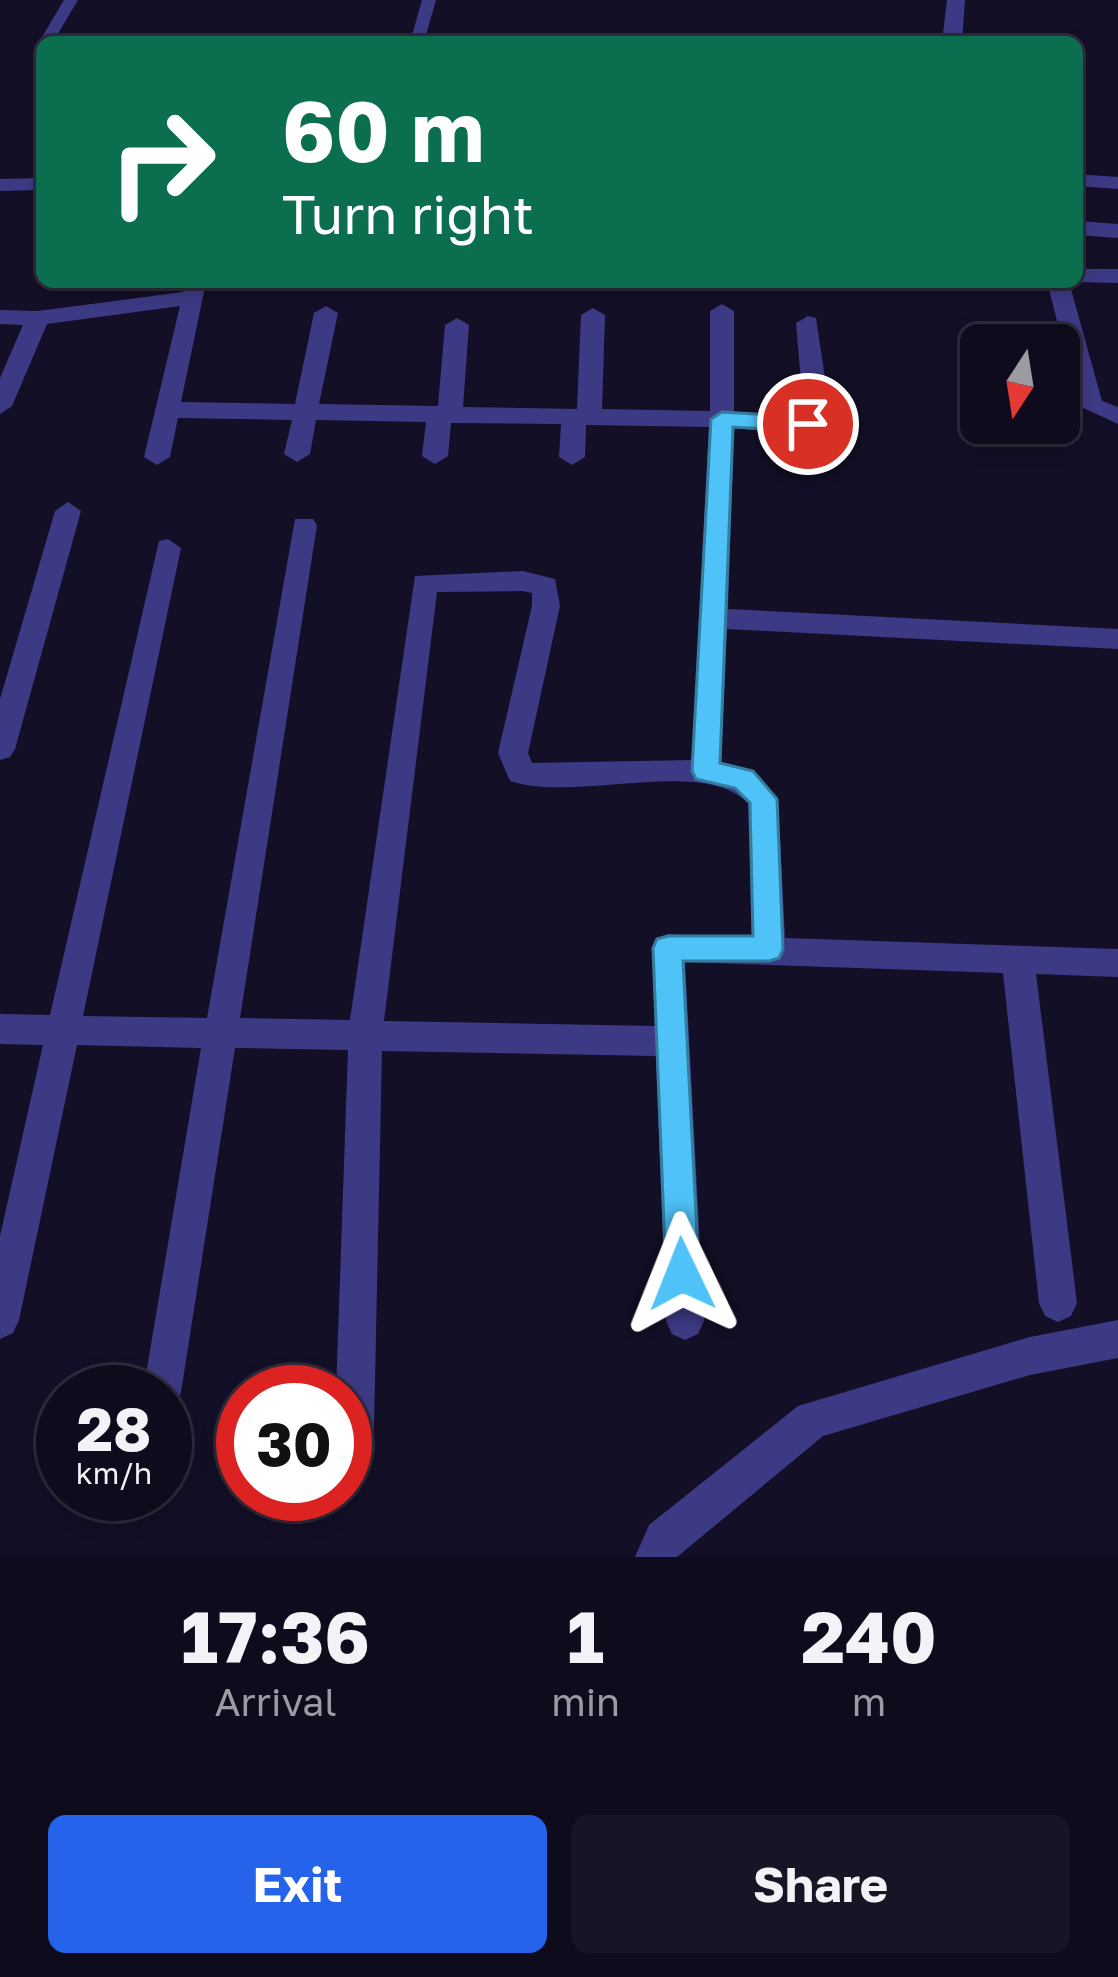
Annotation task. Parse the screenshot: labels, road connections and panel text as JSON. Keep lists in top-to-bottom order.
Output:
{
  "north": "bottom",
  "page": {
    "turn": ["60 m", "Turn right"],
    "speed": "28 km/h",
    "limit": "30",
    "eta": [
      "17:36",
      "Arrival",
      "1",
      "min",
      "240",
      "m"
    ],
    "buttons": ["Exit", "Share"]
  }
}
